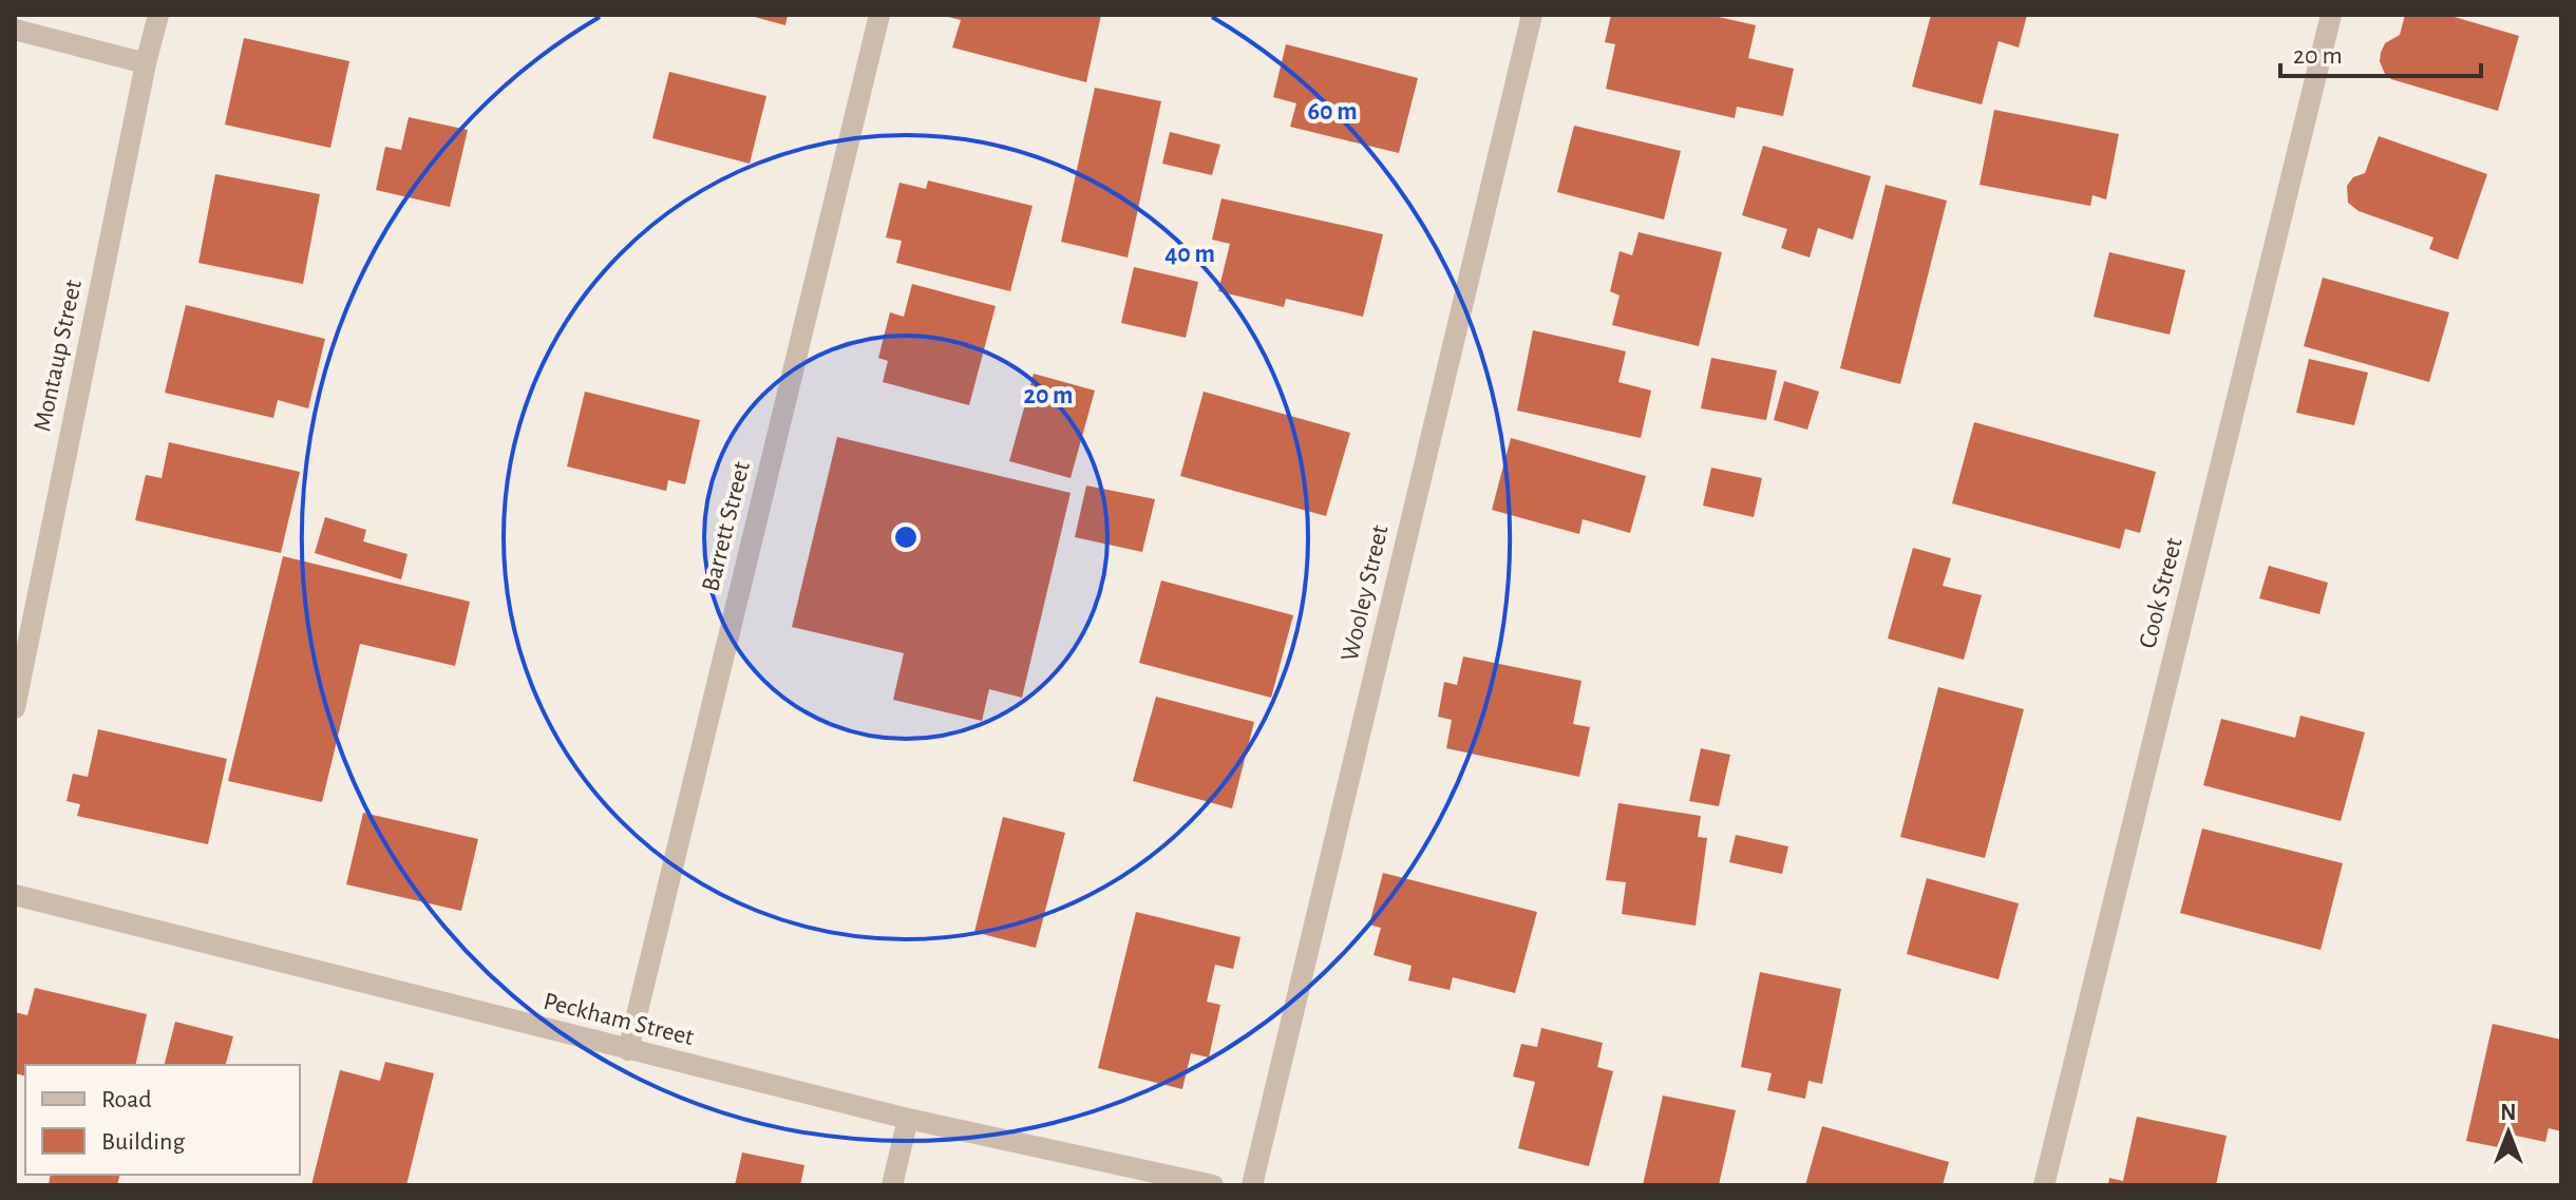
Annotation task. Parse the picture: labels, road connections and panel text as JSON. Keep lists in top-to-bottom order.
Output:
{
  "streets": {
    "street": [
      "Montaup Street",
      "Barrett Street",
      "Wooley Street",
      "Cook Street",
      "Peckham Street"
    ]
  },
  "crossings": [
    ["Barrett Street", "Peckham Street"]
  ],
  "legend": ["Road", "Building"],
  "scale_bar": "20 m",
  "north": "top",
  "rings": ["60 m", "40 m", "20 m"]
}
